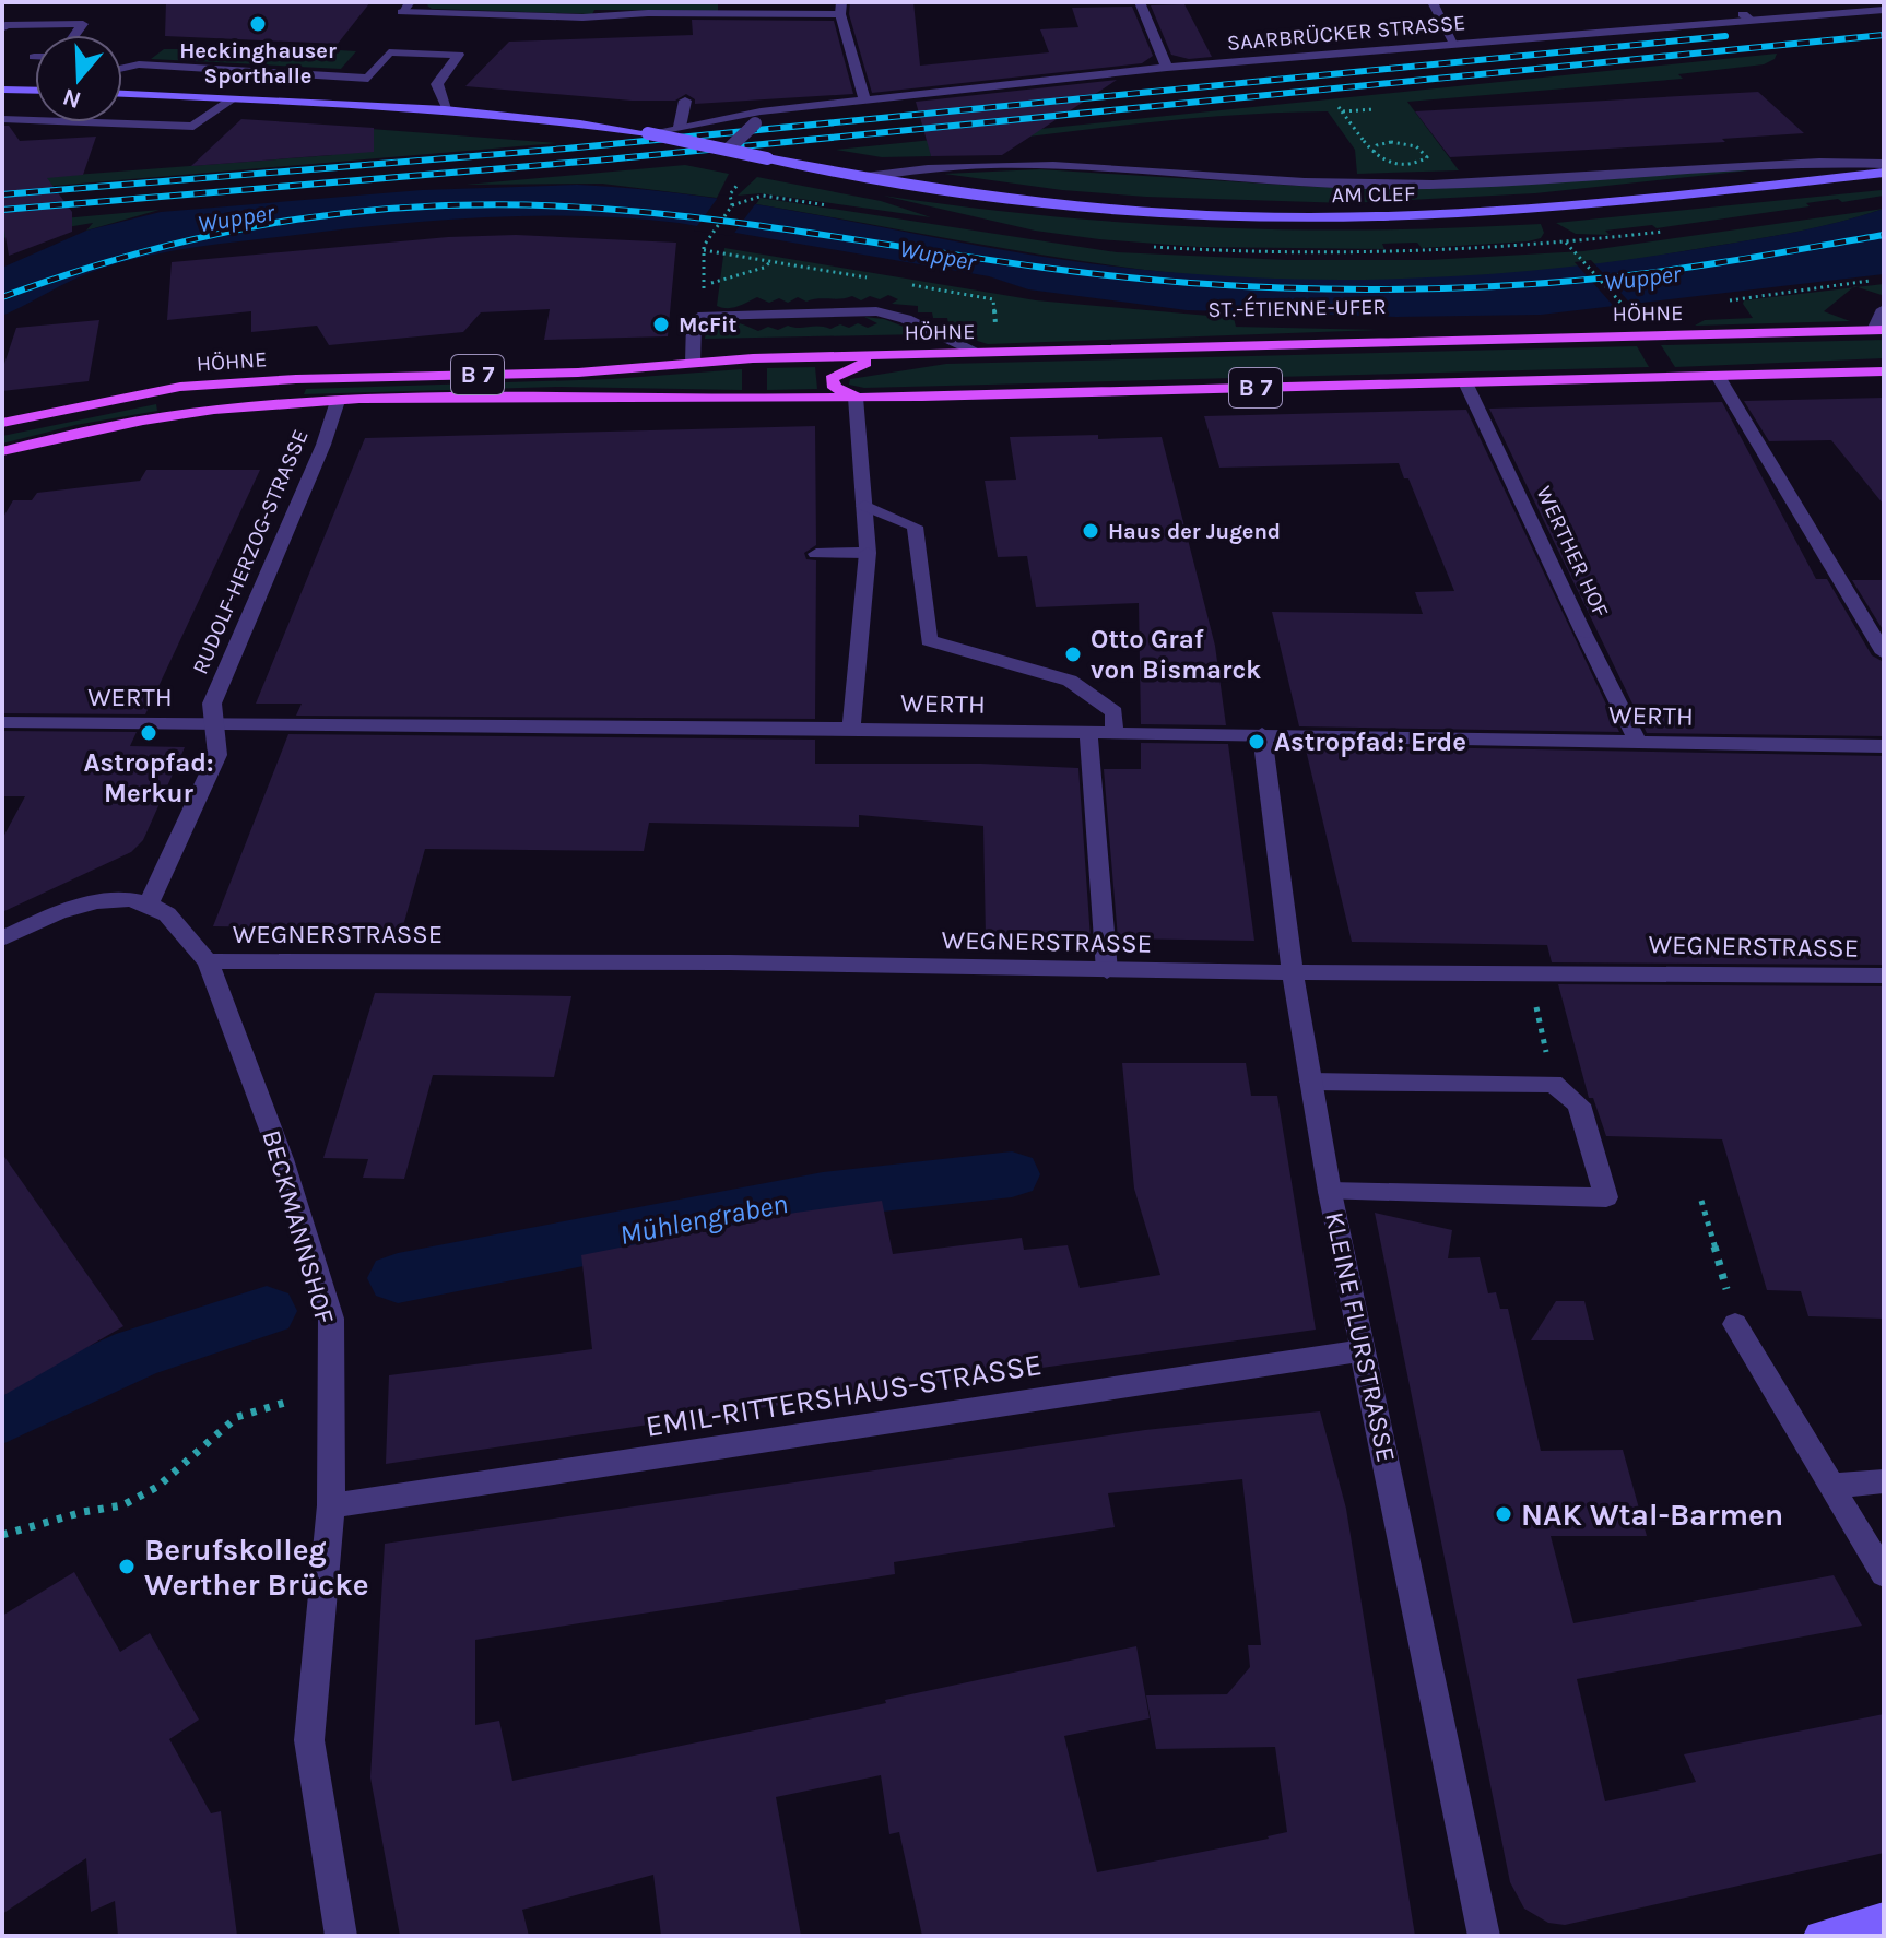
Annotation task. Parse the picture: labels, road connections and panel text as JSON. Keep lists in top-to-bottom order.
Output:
{
  "streets": {
    "main road": ["AM CLEF", "HÖHNE", "B 7"],
    "street": [
      "SAARBRÜCKER STRASSE",
      "RUDOLF-HERZOG-STRASSE",
      "WERTHER HOF",
      "WERTH",
      "WEGNERSTRASSE",
      "BECKMANNSHOF",
      "KLEINE FLURSTRASSE",
      "EMIL-RITTERSHAUS-STRASSE"
    ]
  },
  "crossings": [
    ["HÖHNE", "RUDOLF-HERZOG-STRASSE"],
    ["HÖHNE", "WERTHER HOF"],
    ["RUDOLF-HERZOG-STRASSE", "WERTH"],
    ["WERTHER HOF", "WERTH"],
    ["WERTH", "KLEINE FLURSTRASSE"],
    ["WEGNERSTRASSE", "BECKMANNSHOF"],
    ["WEGNERSTRASSE", "KLEINE FLURSTRASSE"],
    ["BECKMANNSHOF", "EMIL-RITTERSHAUS-STRASSE"],
    ["KLEINE FLURSTRASSE", "EMIL-RITTERSHAUS-STRASSE"]
  ],
  "water": ["Wupper", "Mühlengraben"],
  "places": [
    "Heckinghauser Sporthalle",
    "McFit",
    "Haus der Jugend",
    "Otto Graf von Bismarck",
    "Astropfad: Merkur",
    "Astropfad: Erde",
    "NAK Wtal-Barmen",
    "Berufskolleg Werther Brücke"
  ],
  "north": "bottom"
}
